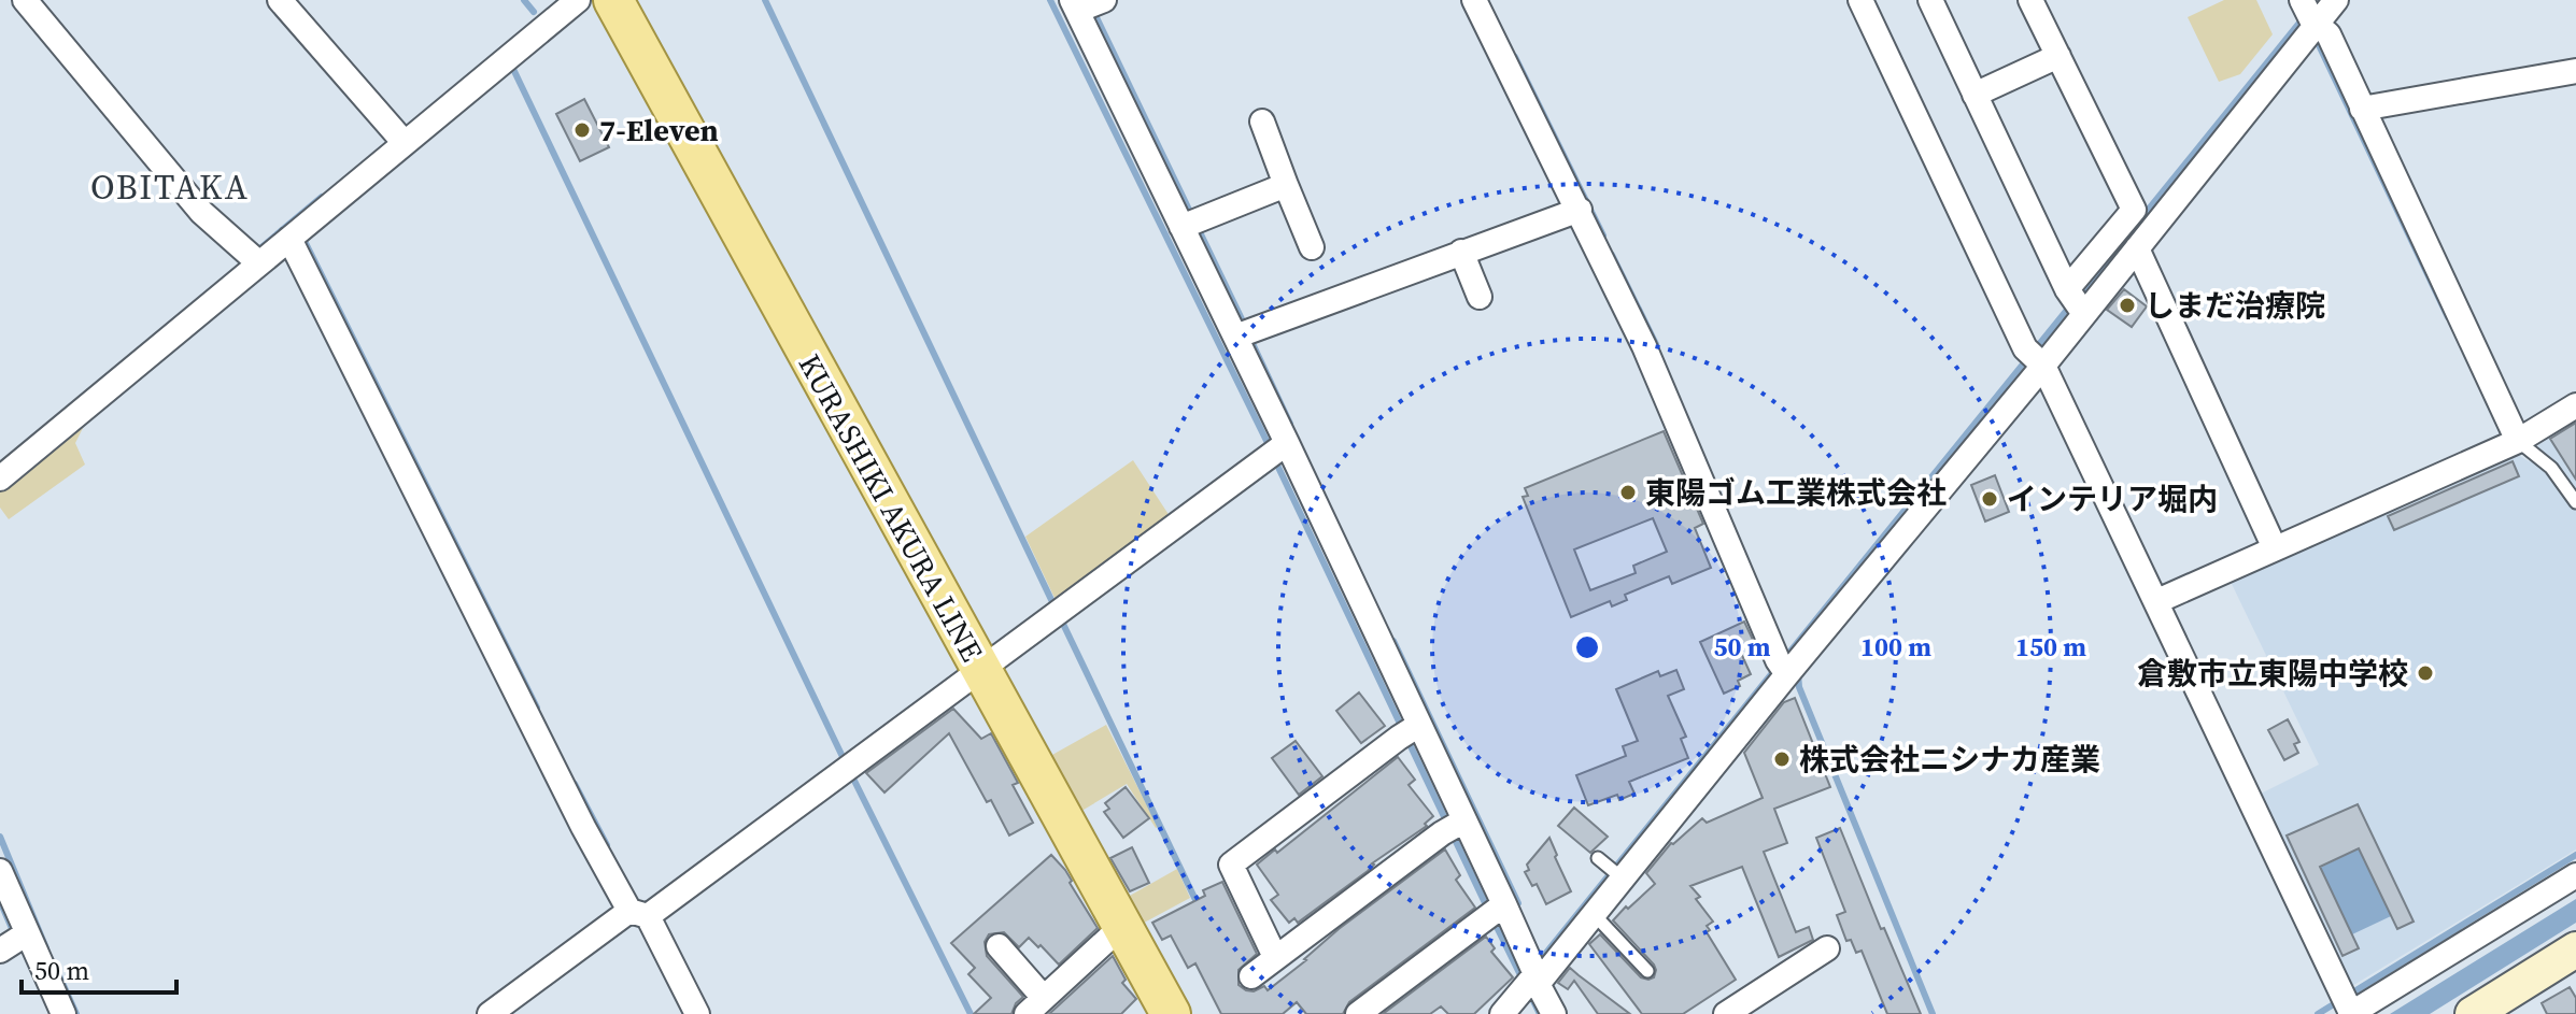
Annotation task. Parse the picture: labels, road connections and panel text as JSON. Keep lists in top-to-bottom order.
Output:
{
  "streets": {
    "main road": ["KURASHIKI AKURA LINE"]
  },
  "districts": ["OBITAKA"],
  "places": [
    "7-Eleven",
    "しまだ治療院",
    "東陽ゴム工業株式会社",
    "インテリア堀内",
    "倉敷市立東陽中学校",
    "株式会社ニシナカ産業"
  ],
  "scale_bar": "50 m",
  "rings": ["50 m", "100 m", "150 m"]
}
